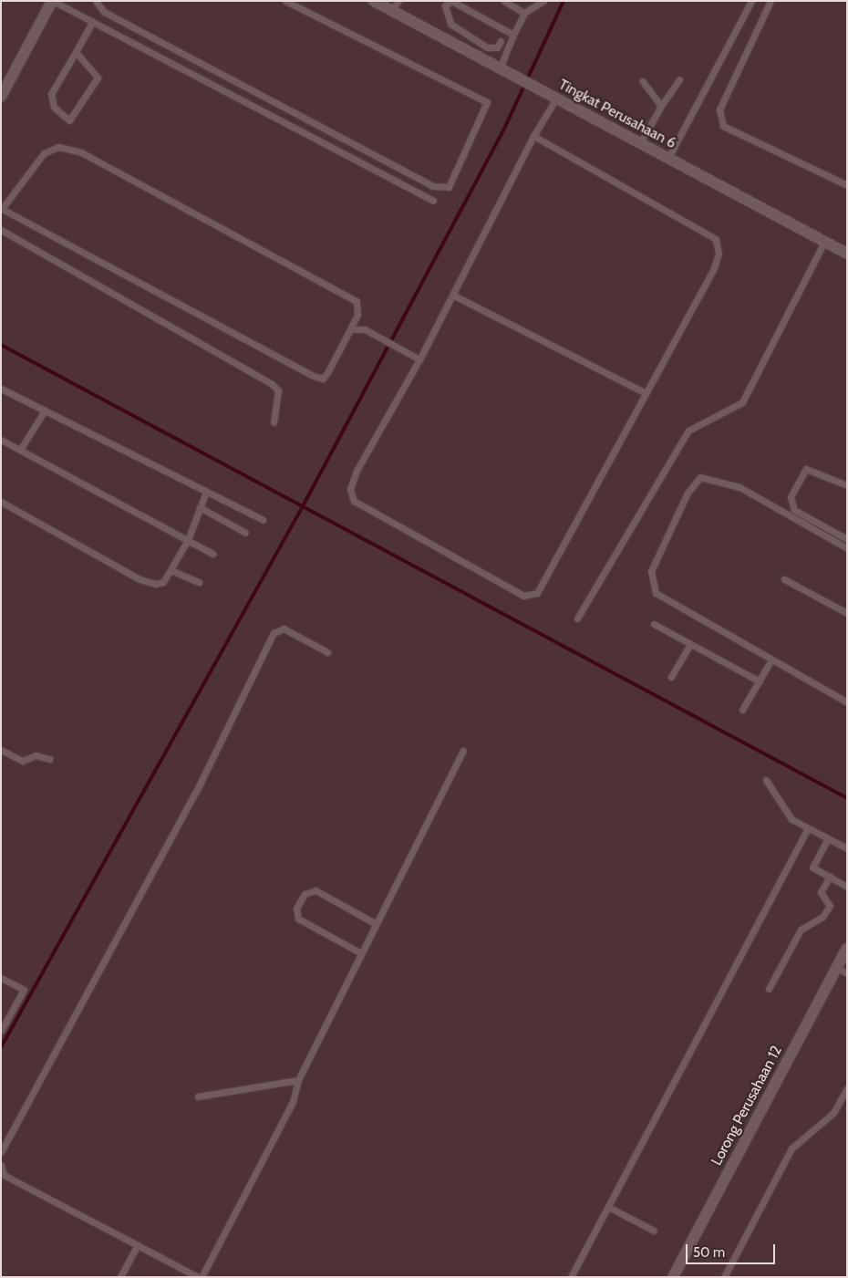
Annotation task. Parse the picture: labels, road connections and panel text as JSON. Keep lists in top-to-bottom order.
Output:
{
  "streets": {
    "street": ["Tingkat Perusahaan 6", "Lorong Perusahaan 12"]
  },
  "scale_bar": "50 m"
}
